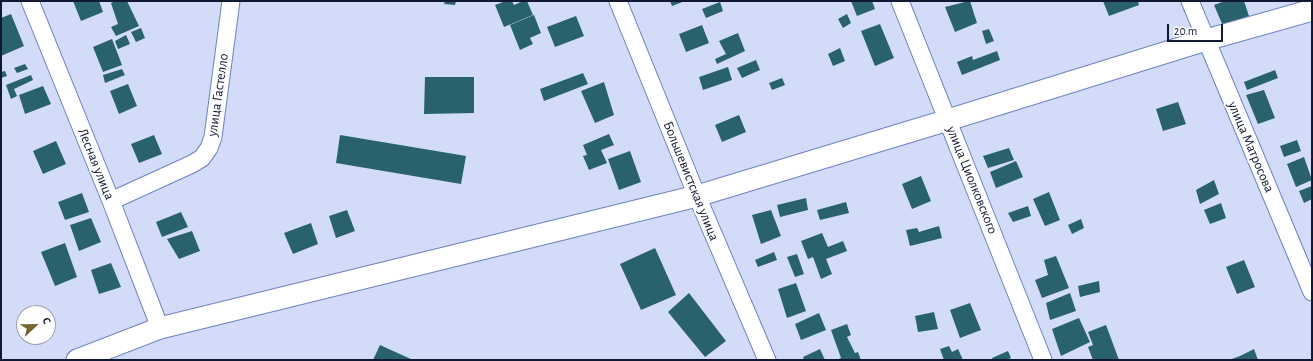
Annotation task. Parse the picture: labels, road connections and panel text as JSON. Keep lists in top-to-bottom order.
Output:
{
  "streets": {
    "street": [
      "улица Гастелло",
      "улица Матросова",
      "Лесная улица",
      "улица Циолковского",
      "Большевистская улица"
    ]
  },
  "crossings": [
    ["улица Гастелло", "Лесная улица"]
  ],
  "scale_bar": "20 m",
  "north": "right"
}
